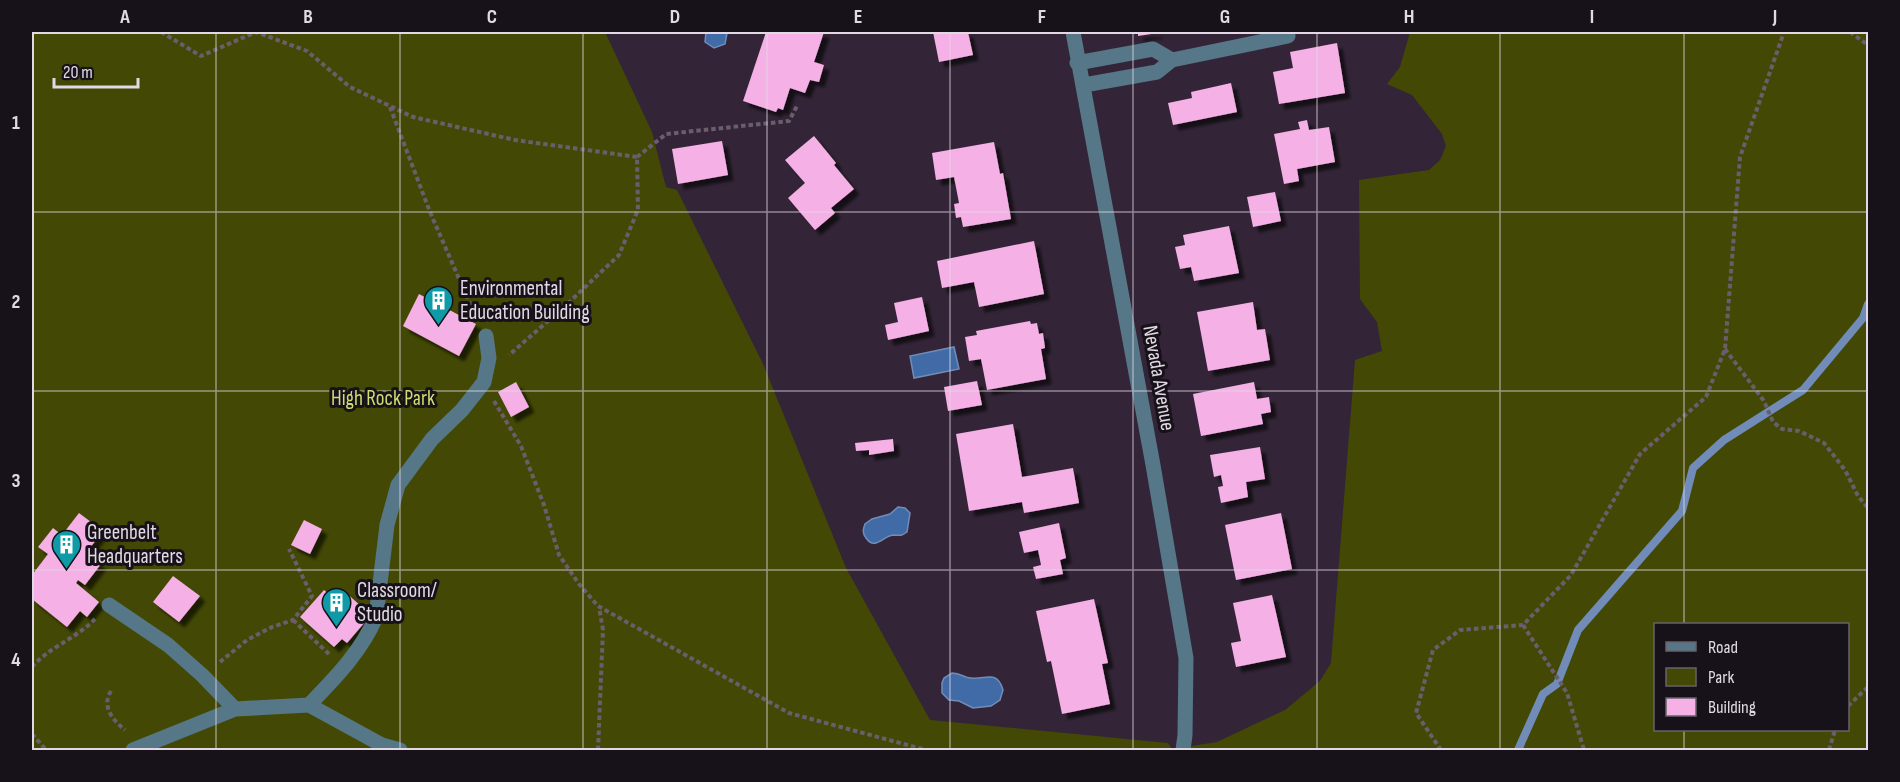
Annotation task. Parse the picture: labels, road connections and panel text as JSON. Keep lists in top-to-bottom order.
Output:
{
  "streets": {
    "street": ["Nevada Avenue"]
  },
  "parks": ["High Rock Park"],
  "places": {
    "building": ["Environmental Education Building", "Greenbelt Headquarters", "Classroom/ Studio"]
  },
  "legend": ["Road", "Park", "Building"],
  "scale_bar": "20 m",
  "grid": {
    "columns": [
      "A",
      "B",
      "C",
      "D",
      "E",
      "F",
      "G",
      "H",
      "I",
      "J"
    ],
    "rows": [
      "1",
      "2",
      "3",
      "4"
    ]
  }
}
